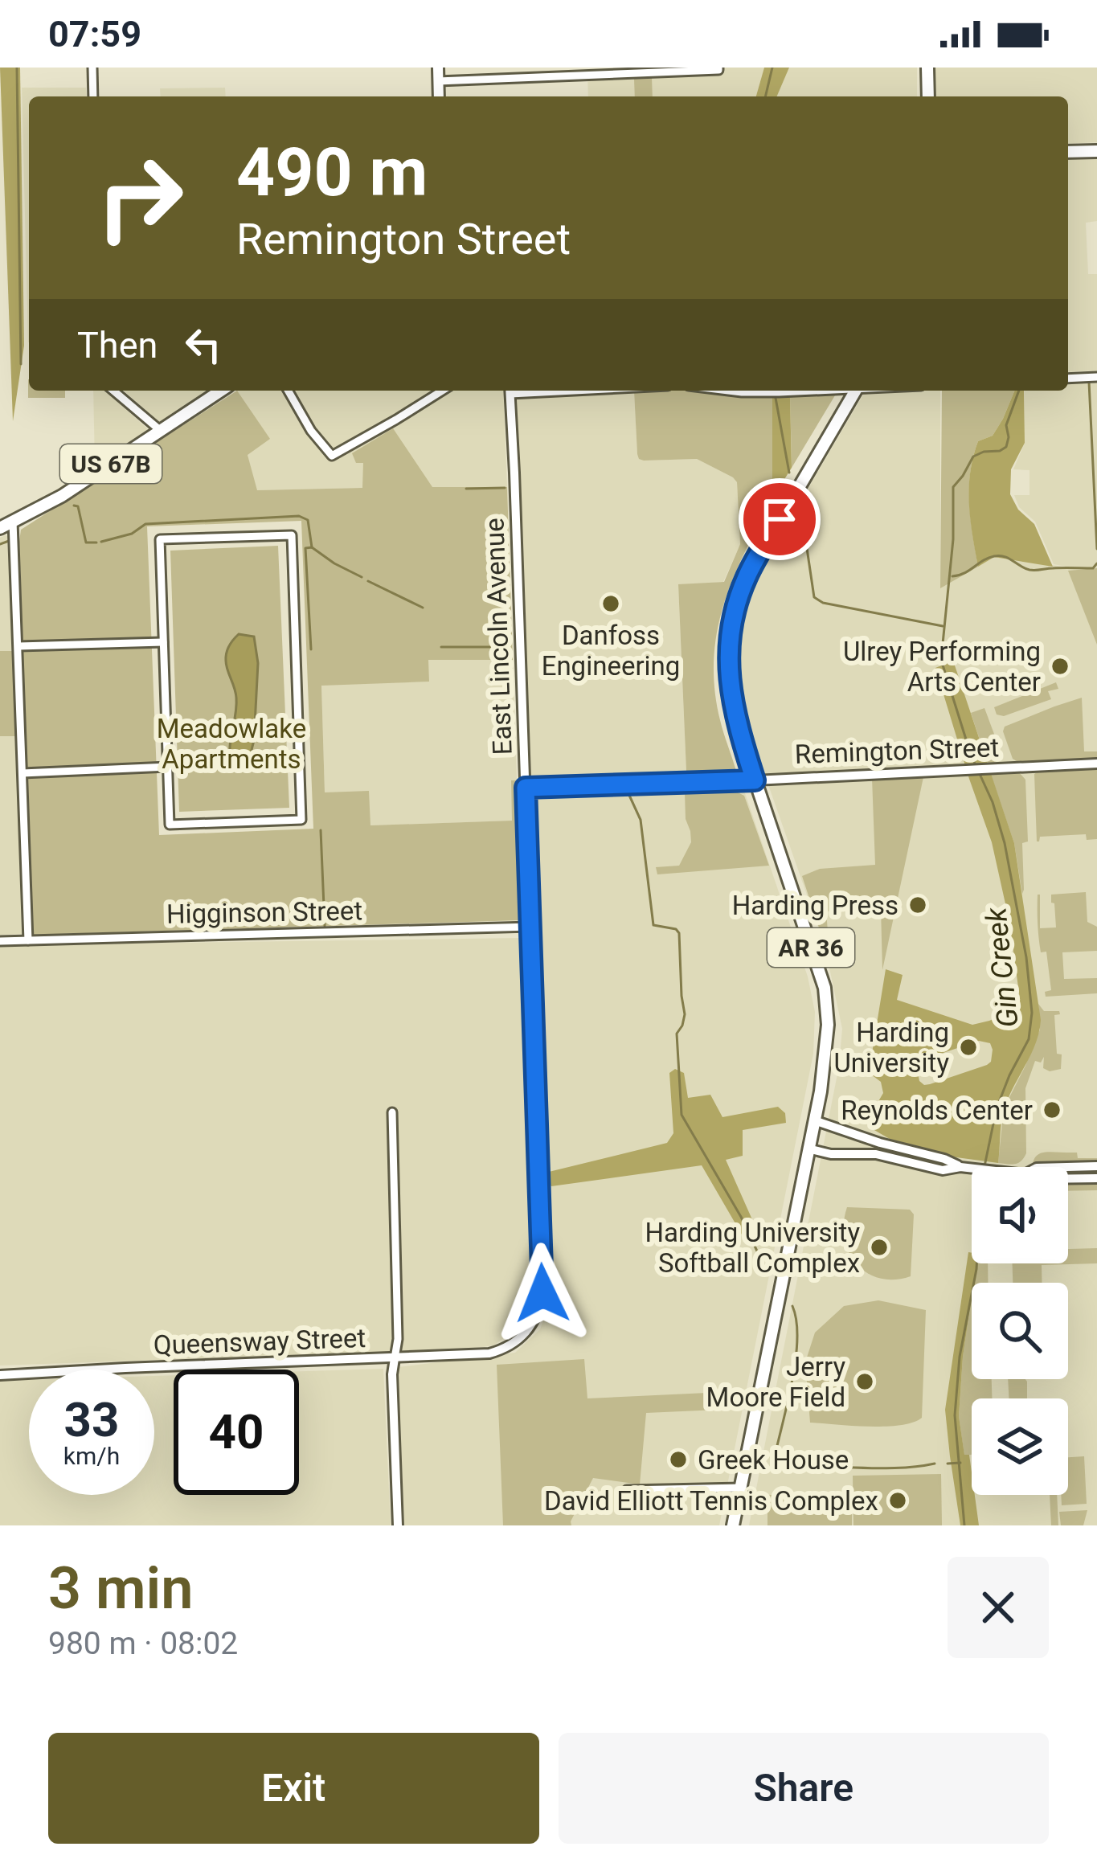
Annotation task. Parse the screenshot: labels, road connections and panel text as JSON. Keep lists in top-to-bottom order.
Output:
{
  "streets": {
    "main road": ["US 67B", "AR 36"],
    "street": [
      "East Lincoln Avenue",
      "Remington Street",
      "Higginson Street",
      "Queensway Street"
    ]
  },
  "crossings": [
    ["East Lincoln Avenue", "Remington Street"],
    ["East Lincoln Avenue", "Higginson Street"],
    ["East Lincoln Avenue", "Queensway Street"],
    ["Remington Street", "AR 36"]
  ],
  "water": ["Gin Creek"],
  "parks": ["Meadowlake Apartments"],
  "places": [
    "Danfoss Engineering",
    "Ulrey Performing Arts Center",
    "Harding Press",
    "Harding University",
    "Reynolds Center",
    "Harding University Softball Complex",
    "Jerry Moore Field",
    "Greek House",
    "David Elliott Tennis Complex"
  ],
  "page": {
    "status": "07:59",
    "turn": ["490 m", "Remington Street"],
    "then": "Then",
    "speed": "33 km/h",
    "limit": "40",
    "heading": ["3 min", "980 m · 08:02"],
    "buttons": ["Exit", "Share"]
  }
}
